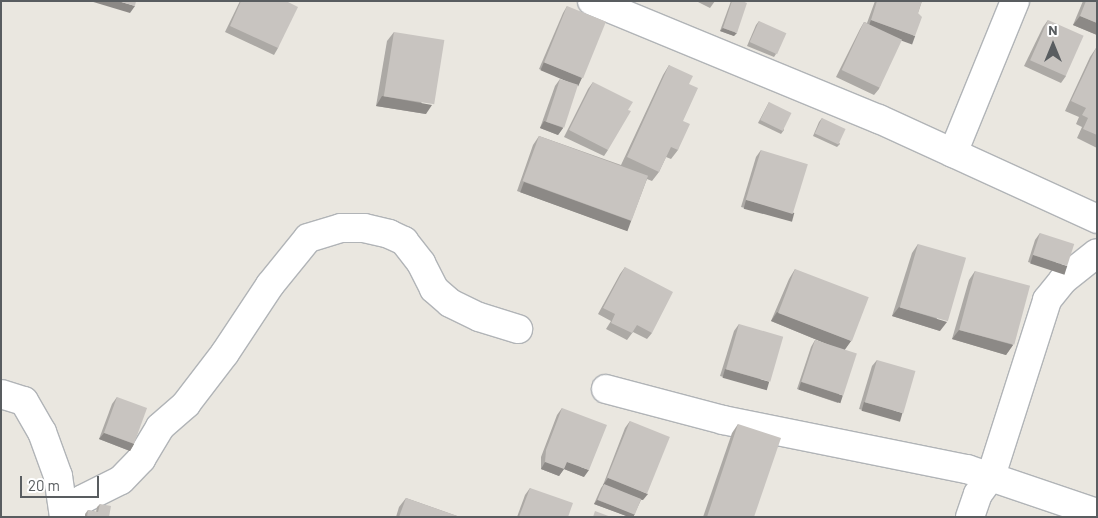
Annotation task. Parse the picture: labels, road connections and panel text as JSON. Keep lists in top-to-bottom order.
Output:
{
  "scale_bar": "20 m",
  "north": "top"
}
